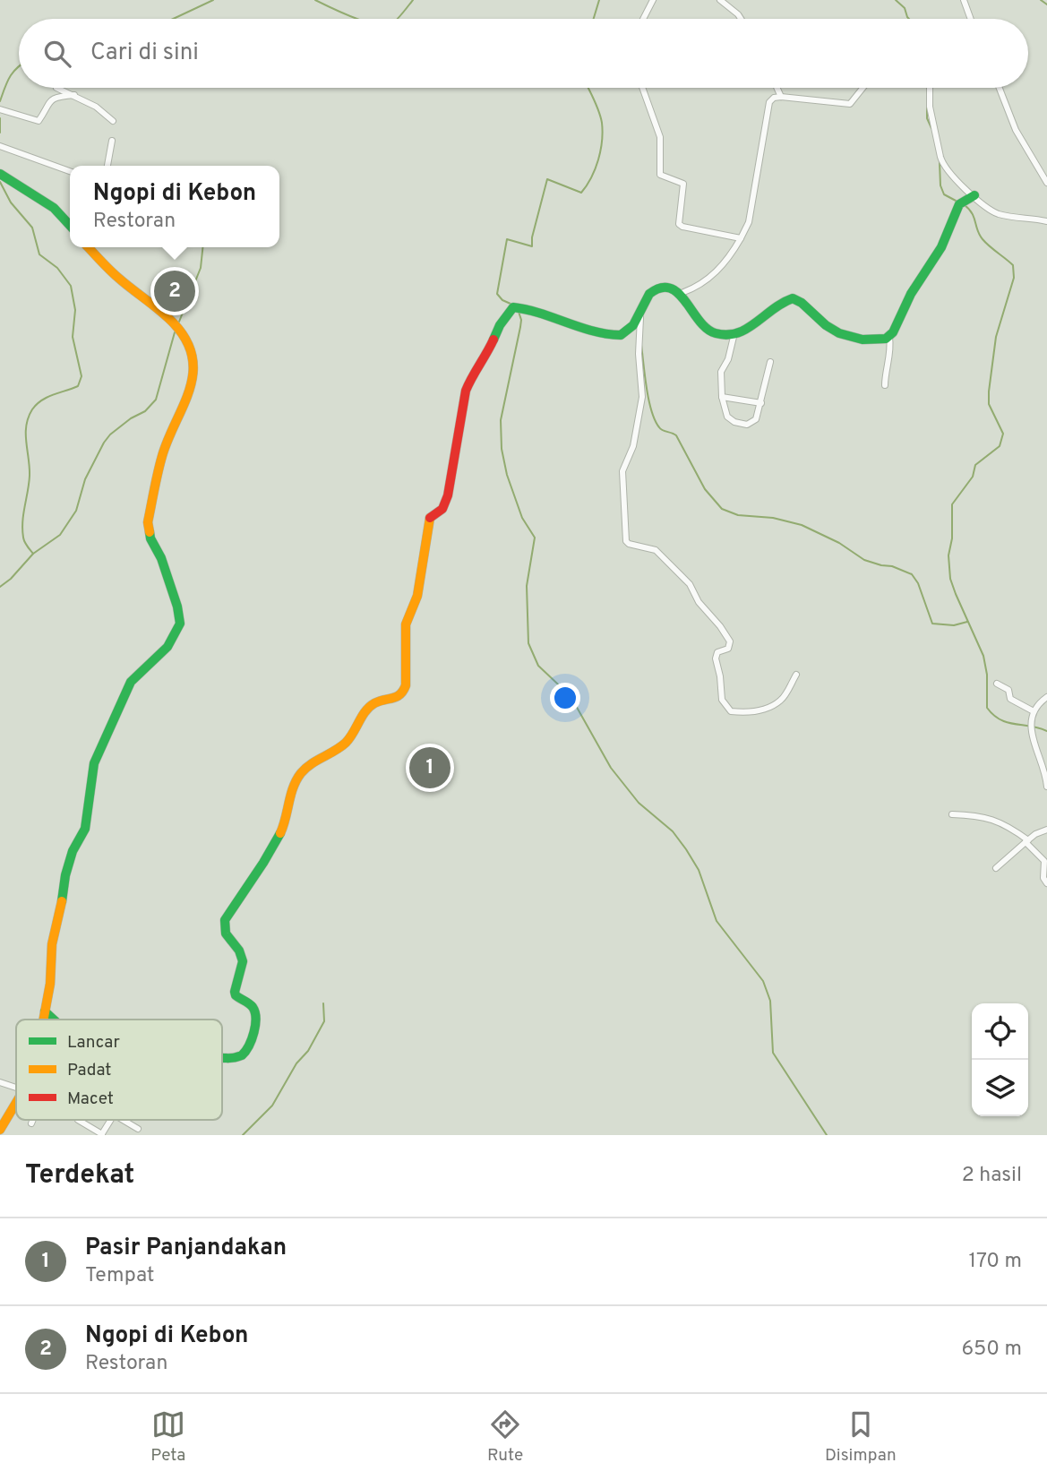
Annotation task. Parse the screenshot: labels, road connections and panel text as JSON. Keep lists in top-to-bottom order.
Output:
{
  "legend": ["Lancar", "Padat", "Macet"],
  "page": {
    "search": "Cari di sini",
    "popup": ["Ngopi di Kebon", "Restoran"],
    "pins": ["2", "1"],
    "heading": ["Terdekat", "2 hasil"],
    "list": [
      {
        "mark": "1",
        "name": "Pasir Panjandakan",
        "note": "Tempat",
        "value": "170 m"
      },
      {
        "mark": "2",
        "name": "Ngopi di Kebon",
        "note": "Restoran",
        "value": "650 m"
      }
    ],
    "nav": ["Peta", "Rute", "Disimpan"]
  }
}
